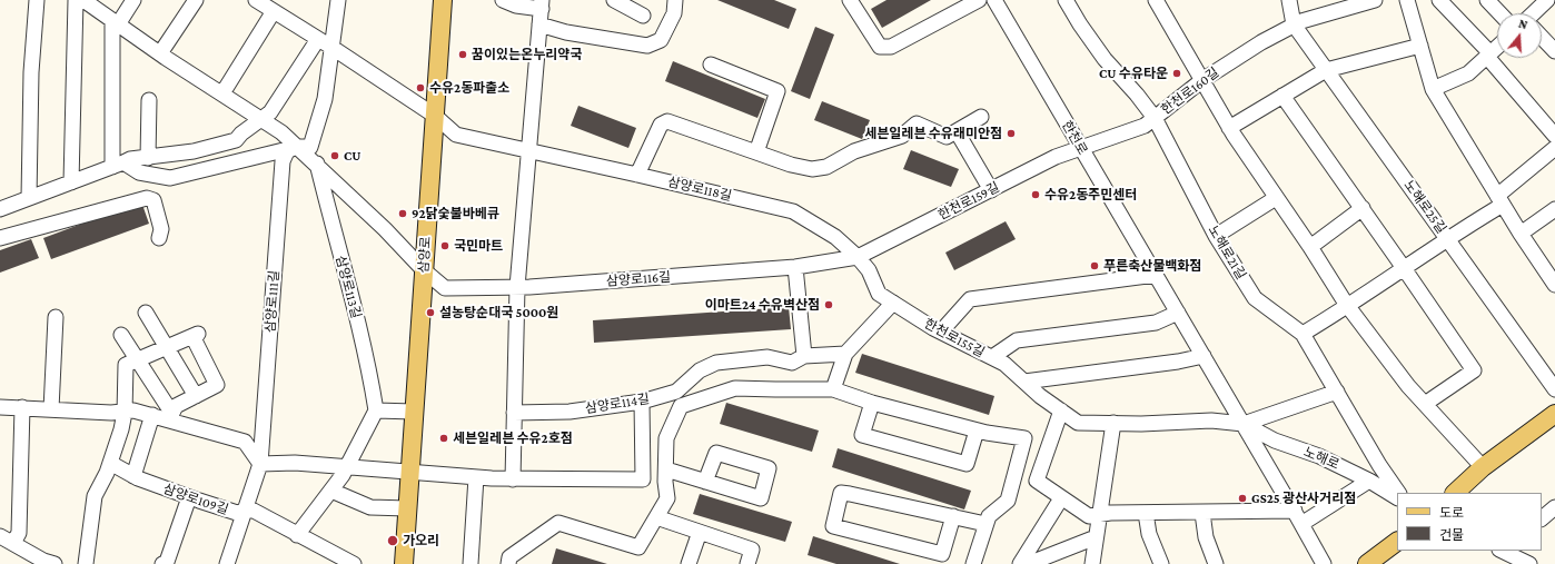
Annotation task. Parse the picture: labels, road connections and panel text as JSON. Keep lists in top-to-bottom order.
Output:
{
  "streets": {
    "main road": ["삼양로"],
    "street": [
      "한천로160길",
      "한천로",
      "삼양로118길",
      "한천로159길",
      "노해로25길",
      "노해로21길",
      "삼양로116길",
      "삼양로113길",
      "삼양로111길",
      "한천로155길",
      "삼양로114길",
      "노해로",
      "삼양로109길"
    ]
  },
  "crossings": [
    ["한천로160길", "한천로"],
    ["한천로160길", "한천로159길"],
    ["한천로160길", "노해로25길"],
    ["한천로160길", "노해로21길"],
    ["한천로", "한천로159길"],
    ["한천로", "한천로155길"],
    ["한천로", "노해로"],
    ["삼양로118길", "한천로159길"],
    ["삼양로118길", "삼양로"],
    ["삼양로118길", "삼양로116길"],
    ["삼양로118길", "한천로155길"],
    ["한천로159길", "삼양로116길"],
    ["한천로159길", "한천로155길"],
    ["삼양로", "삼양로116길"],
    ["삼양로116길", "삼양로113길"],
    ["삼양로116길", "삼양로111길"],
    ["삼양로116길", "한천로155길"],
    ["삼양로111길", "삼양로109길"],
    ["한천로155길", "노해로"]
  ],
  "places": [
    "꿈이있는온누리약국",
    "CU 수유타운",
    "수유2동파출소",
    "세븐일레븐 수유래미안점",
    "CU",
    "수유2동주민센터",
    "92닭숯불바베큐",
    "국민마트",
    "푸른축산물백화점",
    "이마트24 수유벽산점",
    "설농탕순대국 5000원",
    "세븐일레븐 수유2호점",
    "GS25 광산사거리점",
    "가오리"
  ],
  "legend": ["도로", "건물"],
  "north": "top"
}
